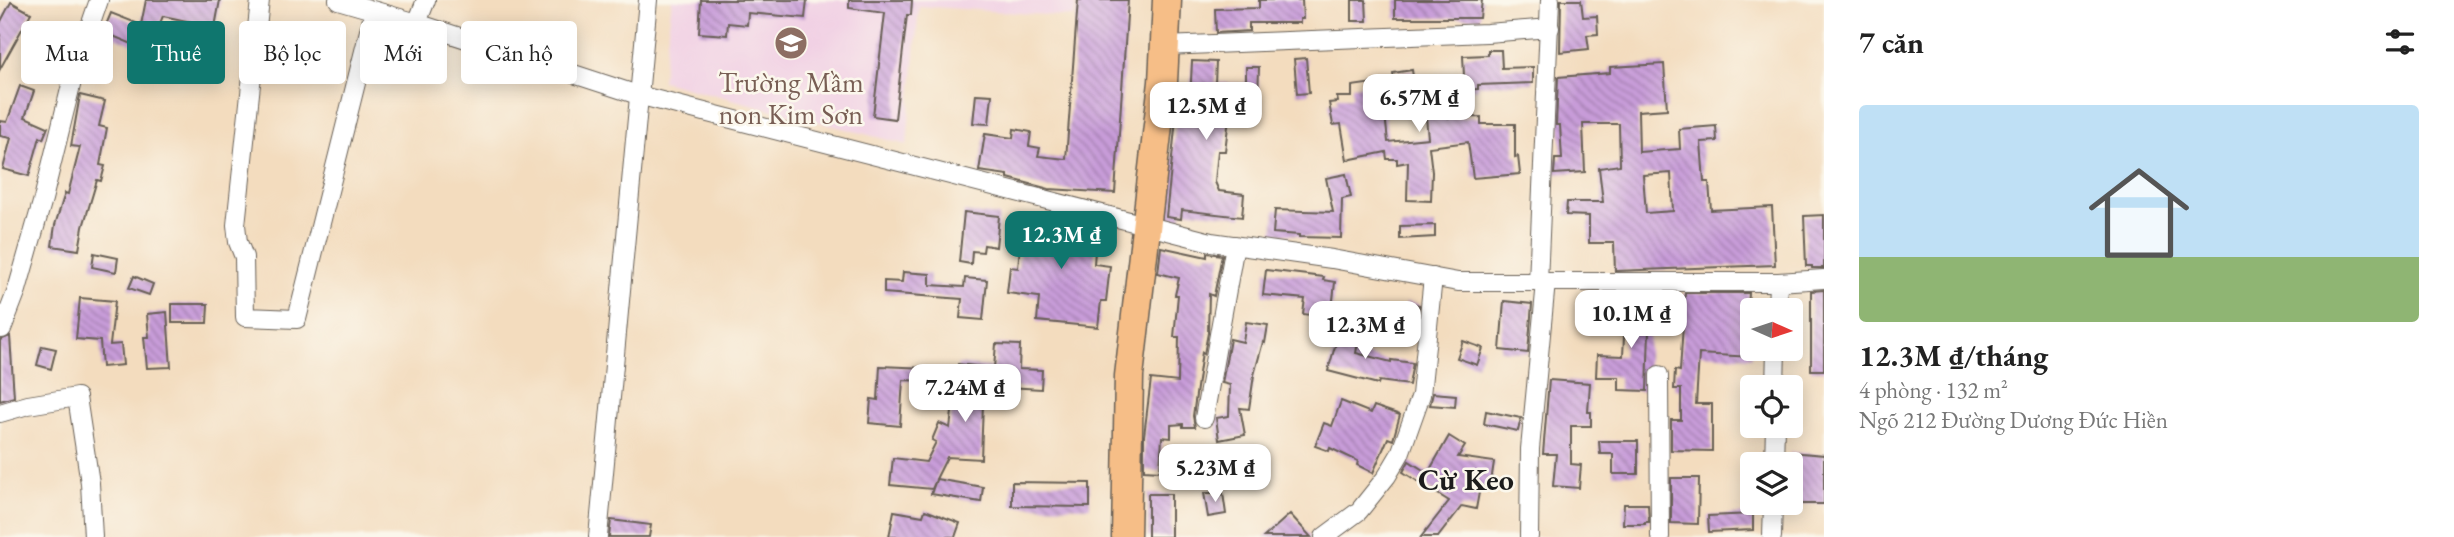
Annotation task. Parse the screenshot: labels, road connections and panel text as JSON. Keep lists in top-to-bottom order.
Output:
{
  "districts": ["Cừ Keo"],
  "places": {
    "school or university": ["Trường Mầm non Kim Sơn"]
  },
  "north": "right",
  "page": {
    "heading": "7 căn",
    "chip": [
      "Mua",
      "Thuê",
      "Bộ lọc",
      "Mới",
      "Căn hộ"
    ],
    "price": [
      "6.57M ₫",
      "12.5M ₫",
      "12.3M ₫",
      "10.1M ₫",
      "12.3M ₫",
      "7.24M ₫",
      "5.23M ₫"
    ],
    "list": [
      {
        "name": "12.3M ₫/tháng",
        "note": "4 phòng · 132 m² · Ngõ 212 Đường Dương Đức Hiền"
      }
    ]
  }
}
